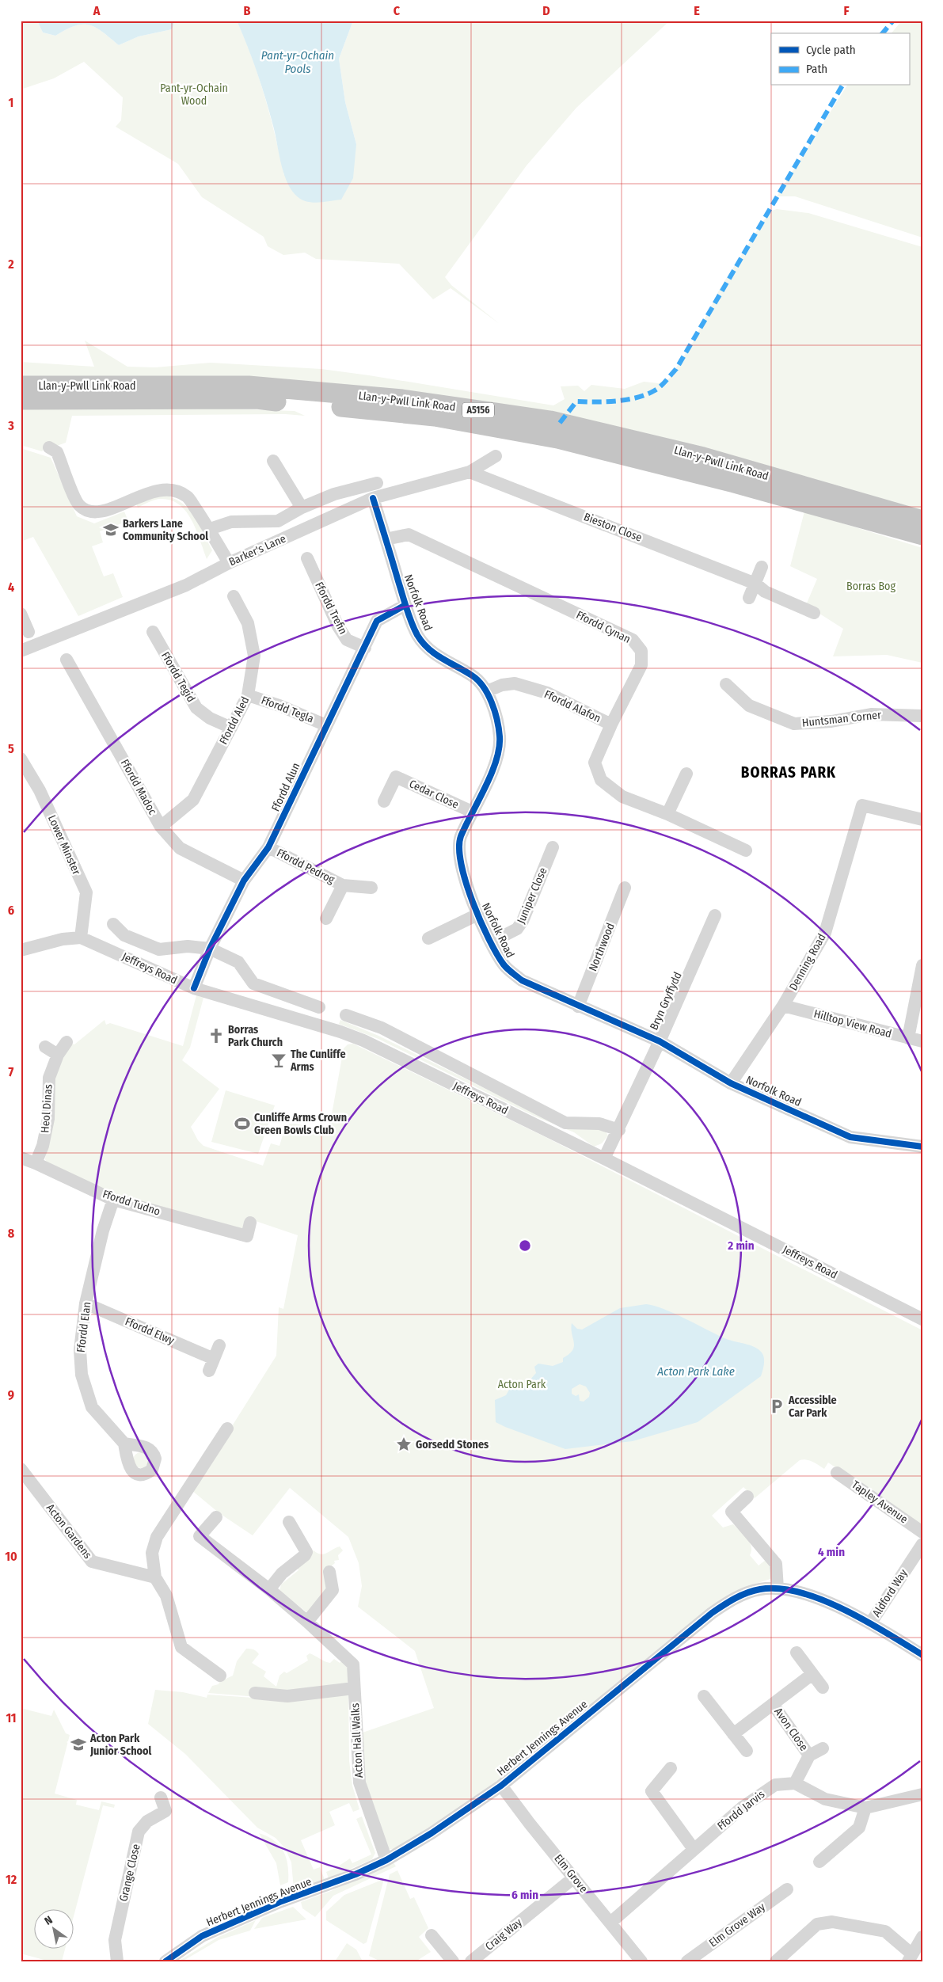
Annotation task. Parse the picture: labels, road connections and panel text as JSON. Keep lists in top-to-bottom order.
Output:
{
  "streets": {
    "highway": ["Llan-y-Pwll Link Road", "A5156"],
    "street": [
      "Bieston Close",
      "Barker's Lane",
      "Norfolk Road",
      "Ffordd Trefin",
      "Ffordd Cynan",
      "Ffordd Tegid",
      "Ffordd Alafon",
      "Ffordd Tegla",
      "Huntsman Corner",
      "Ffordd Aled",
      "Ffordd Madoc",
      "Ffordd Alun",
      "Cedar Close",
      "Lower Minster",
      "Ffordd Pedrog",
      "Juniper Close",
      "Northwood",
      "Denning Road",
      "Jeffreys Road",
      "Bryn Gryffydd",
      "Hilltop View Road",
      "Heol Dinas",
      "Ffordd Tudno",
      "Ffordd Elan",
      "Ffordd Elwy",
      "Tapley Avenue",
      "Acton Gardens",
      "Aldford Way",
      "Avon Close",
      "Herbert Jennings Avenue",
      "Acton Hall Walks",
      "Ffordd Jarvis",
      "Grange Close",
      "Elm Grove",
      "Elm Grove Way",
      "Craig Way"
    ]
  },
  "crossings": [
    ["Bieston Close", "Barker's Lane"],
    ["Barker's Lane", "Norfolk Road"],
    ["Norfolk Road", "Ffordd Cynan"],
    ["Norfolk Road", "Ffordd Alafon"],
    ["Norfolk Road", "Ffordd Alun"],
    ["Norfolk Road", "Cedar Close"],
    ["Norfolk Road", "Juniper Close"],
    ["Norfolk Road", "Northwood"],
    ["Norfolk Road", "Denning Road"],
    ["Norfolk Road", "Bryn Gryffydd"],
    ["Ffordd Trefin", "Ffordd Alun"],
    ["Ffordd Cynan", "Ffordd Alafon"],
    ["Ffordd Tegid", "Ffordd Aled"],
    ["Ffordd Tegla", "Ffordd Aled"],
    ["Ffordd Tegla", "Ffordd Alun"],
    ["Ffordd Aled", "Ffordd Madoc"],
    ["Ffordd Madoc", "Ffordd Alun"],
    ["Ffordd Alun", "Ffordd Pedrog"],
    ["Ffordd Alun", "Jeffreys Road"],
    ["Lower Minster", "Jeffreys Road"],
    ["Denning Road", "Hilltop View Road"],
    ["Jeffreys Road", "Bryn Gryffydd"],
    ["Heol Dinas", "Ffordd Tudno"],
    ["Ffordd Tudno", "Ffordd Elan"],
    ["Ffordd Elan", "Ffordd Elwy"],
    ["Aldford Way", "Herbert Jennings Avenue"],
    ["Avon Close", "Ffordd Jarvis"],
    ["Herbert Jennings Avenue", "Acton Hall Walks"],
    ["Herbert Jennings Avenue", "Elm Grove"],
    ["Ffordd Jarvis", "Elm Grove"],
    ["Elm Grove", "Craig Way"]
  ],
  "districts": ["BORRAS PARK"],
  "water": ["Pant-yr-Ochain Pools", "Acton Park Lake"],
  "parks": ["Pant-yr-Ochain Wood", "Borras Bog", "Acton Park"],
  "places": {
    "school or university": ["Barkers Lane Community School", "Acton Park Junior School"],
    "church": ["Borras Park Church"],
    "bar": ["The Cunliffe Arms"],
    "sports": ["Cunliffe Arms Crown Green Bowls Club"],
    "parking": ["Accessible Car Park"],
    "place": ["Gorsedd Stones"]
  },
  "legend": ["Cycle path", "Path"],
  "north": "top left",
  "grid": {
    "columns": [
      "A",
      "B",
      "C",
      "D",
      "E",
      "F"
    ],
    "rows": [
      "1",
      "2",
      "3",
      "4",
      "5",
      "6",
      "7",
      "8",
      "9",
      "10",
      "11",
      "12"
    ]
  },
  "rings": ["2 min", "4 min", "6 min"]
}
